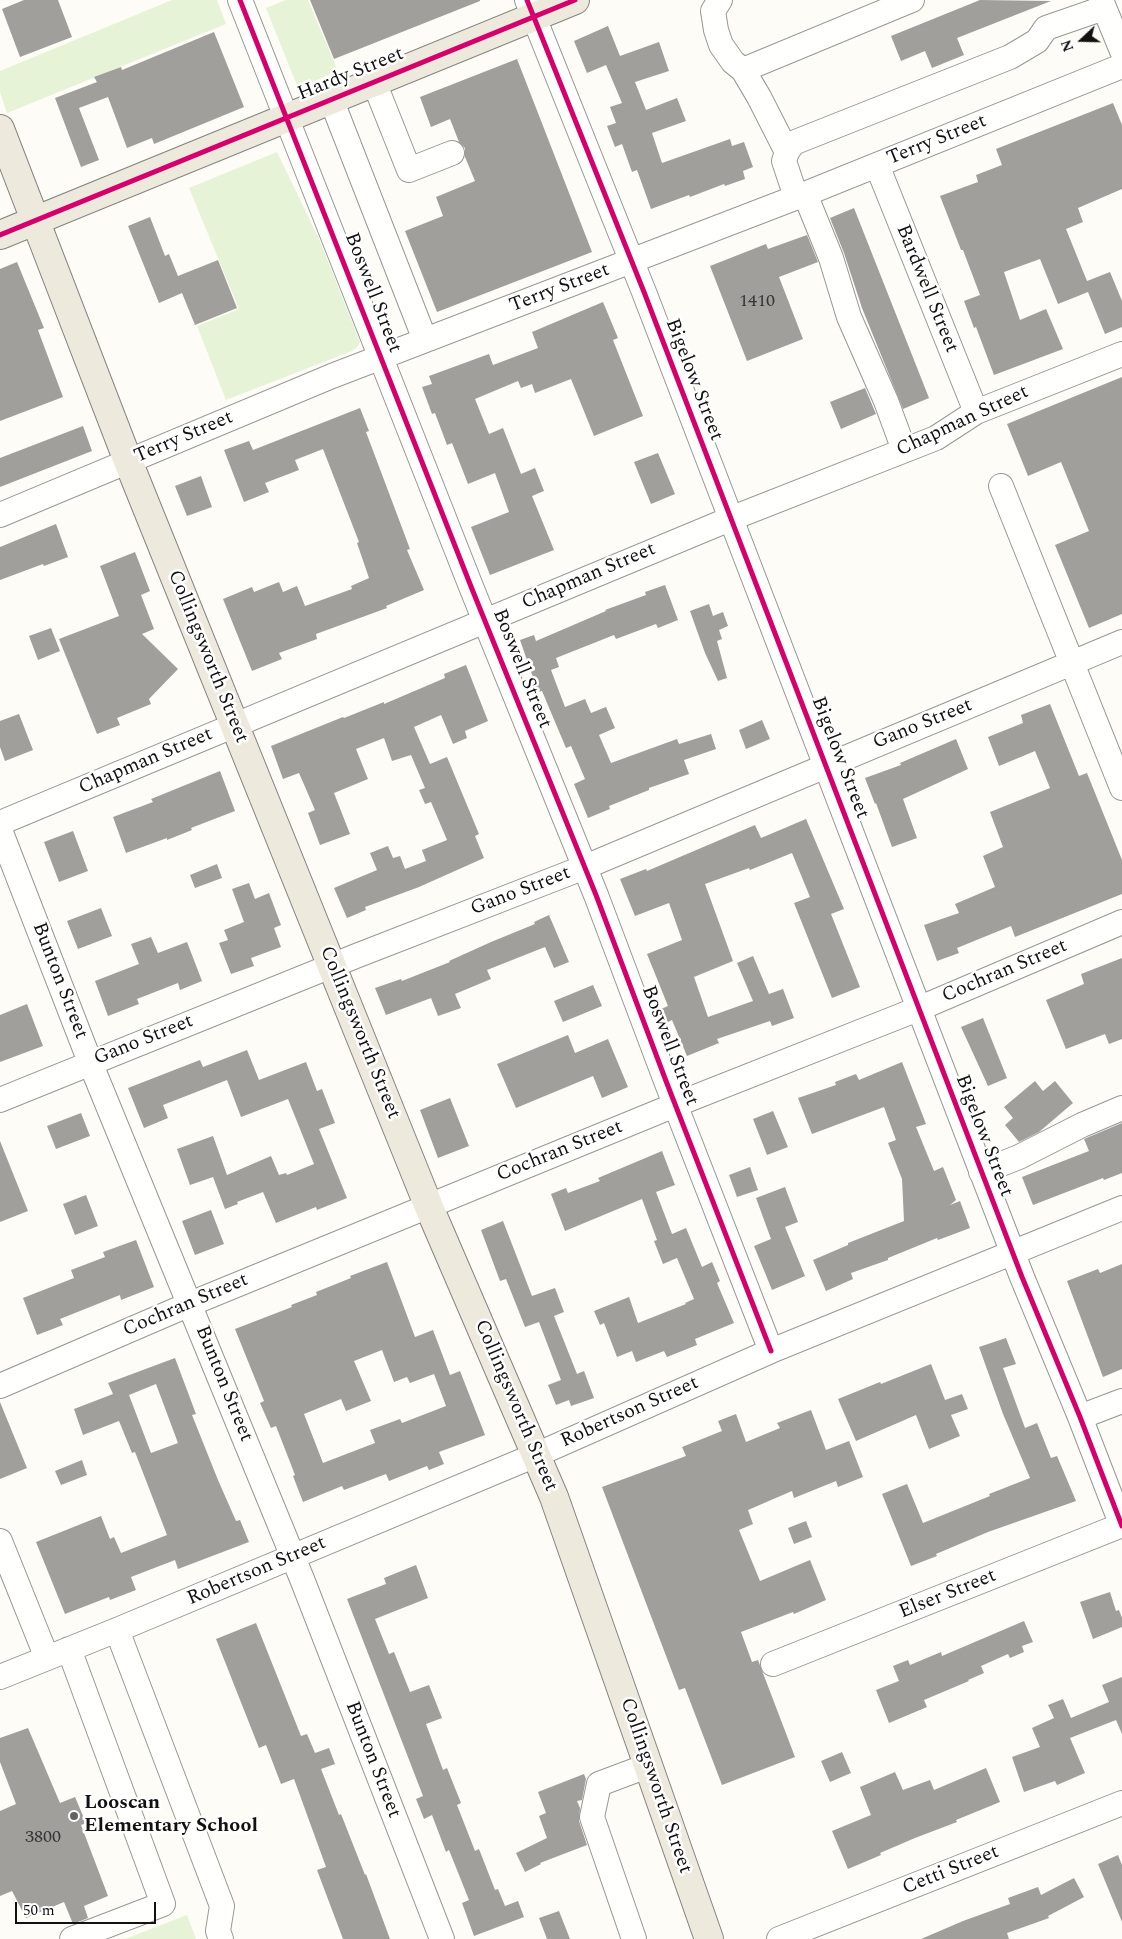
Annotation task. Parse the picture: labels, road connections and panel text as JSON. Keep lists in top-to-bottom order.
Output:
{
  "streets": {
    "main road": ["Hardy Street", "Collingsworth Street"],
    "street": [
      "Terry Street",
      "Bardwell Street",
      "Boswell Street",
      "Bigelow Street",
      "Chapman Street",
      "Gano Street",
      "Cochran Street",
      "Bunton Street",
      "Robertson Street",
      "Elser Street",
      "Cetti Street"
    ]
  },
  "crossings": [
    ["Hardy Street", "Boswell Street"],
    ["Hardy Street", "Bigelow Street"],
    ["Hardy Street", "Collingsworth Street"],
    ["Terry Street", "Bardwell Street"],
    ["Terry Street", "Boswell Street"],
    ["Terry Street", "Bigelow Street"],
    ["Terry Street", "Collingsworth Street"],
    ["Bardwell Street", "Chapman Street"],
    ["Boswell Street", "Chapman Street"],
    ["Boswell Street", "Gano Street"],
    ["Boswell Street", "Cochran Street"],
    ["Boswell Street", "Robertson Street"],
    ["Bigelow Street", "Chapman Street"],
    ["Bigelow Street", "Gano Street"],
    ["Bigelow Street", "Cochran Street"],
    ["Bigelow Street", "Robertson Street"],
    ["Bigelow Street", "Elser Street"],
    ["Chapman Street", "Collingsworth Street"],
    ["Collingsworth Street", "Gano Street"],
    ["Collingsworth Street", "Cochran Street"],
    ["Collingsworth Street", "Robertson Street"],
    ["Gano Street", "Bunton Street"],
    ["Cochran Street", "Bunton Street"],
    ["Bunton Street", "Robertson Street"]
  ],
  "places": ["Looscan Elementary School"],
  "house_numbers": ["1410", "3800"],
  "scale_bar": "50 m",
  "north": "left"
}
